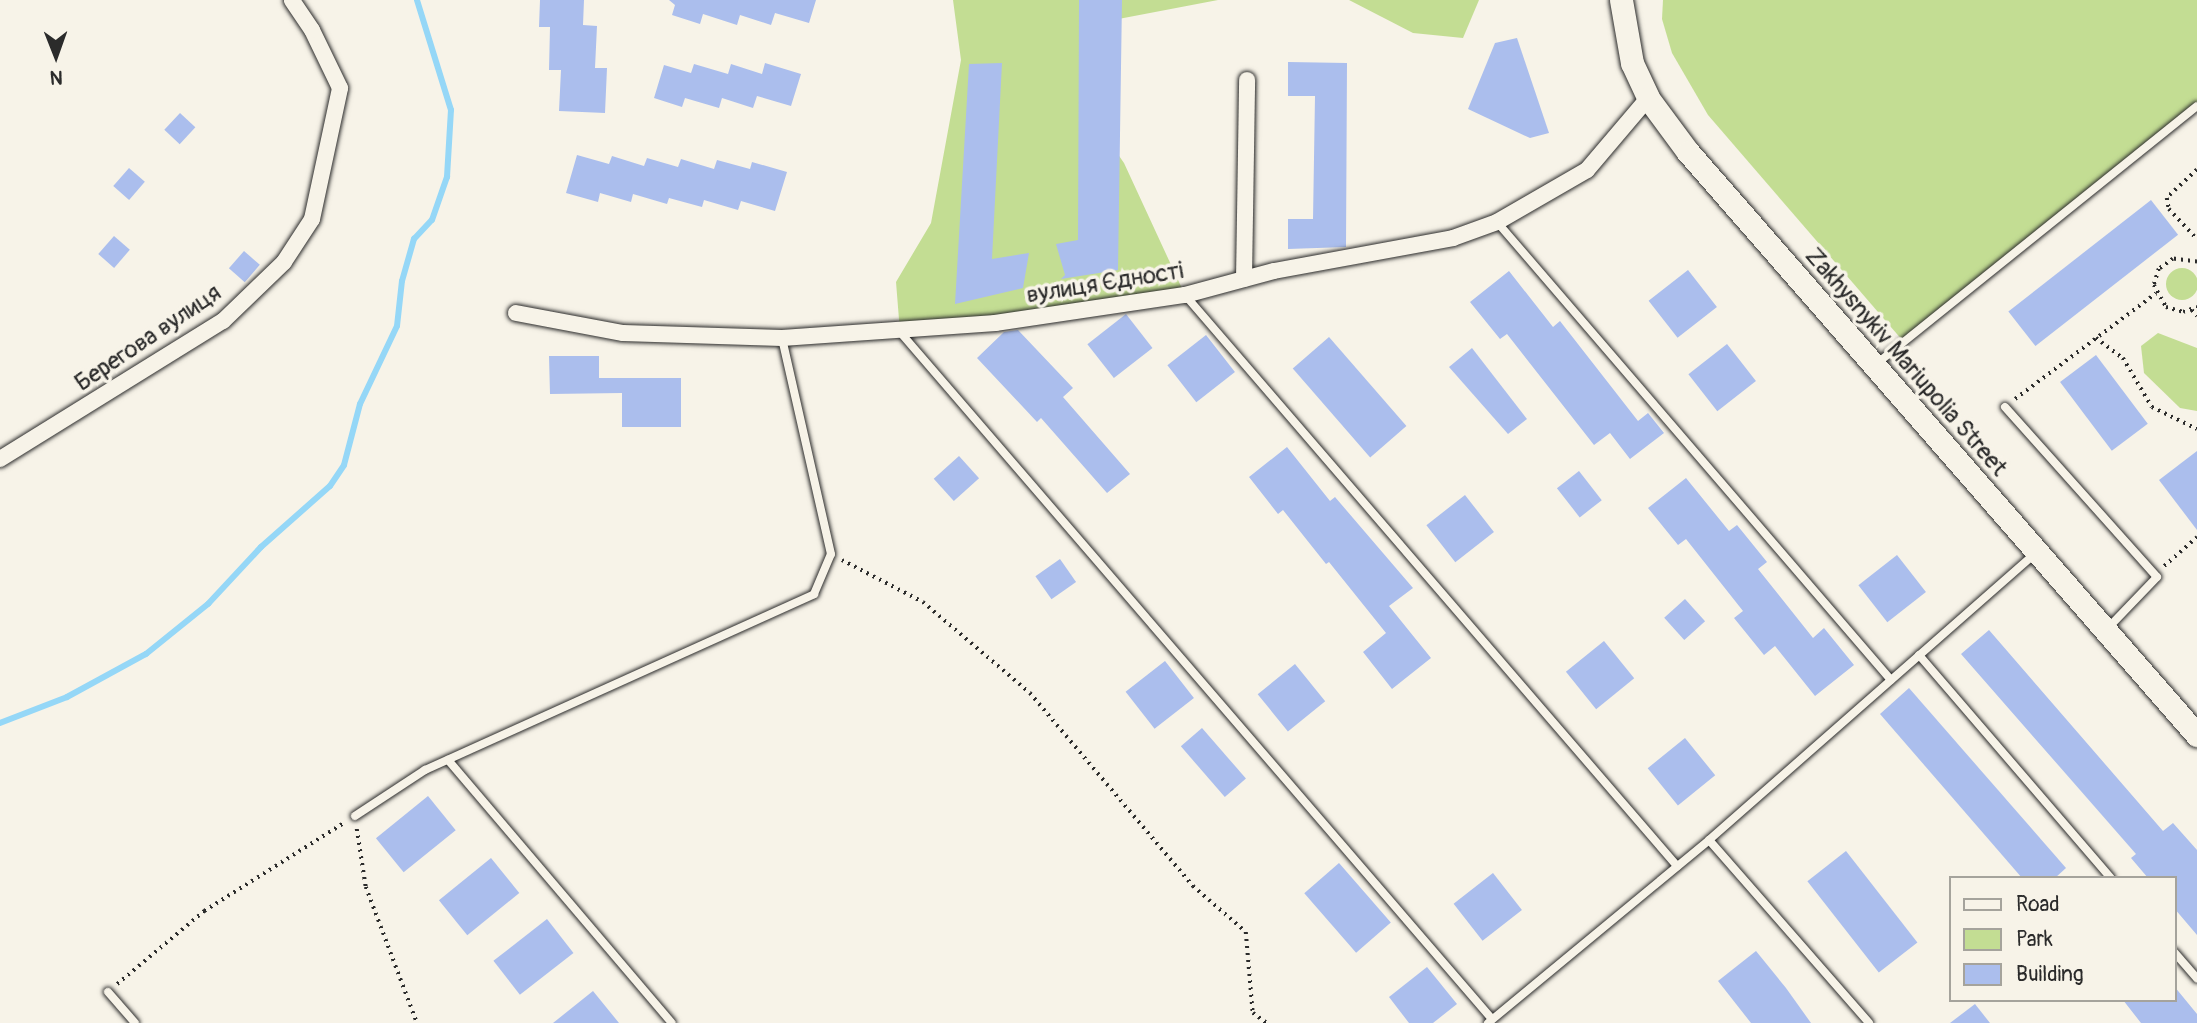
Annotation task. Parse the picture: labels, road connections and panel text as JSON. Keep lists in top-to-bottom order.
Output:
{
  "streets": {
    "main road": ["Zakhysnykiv Mariupolia Street"],
    "street": ["вулиця Єдності", "Берегова вулиця"]
  },
  "crossings": [
    ["вулиця Єдності", "Zakhysnykiv Mariupolia Street"]
  ],
  "legend": ["Road", "Park", "Building"],
  "north": "bottom"
}
